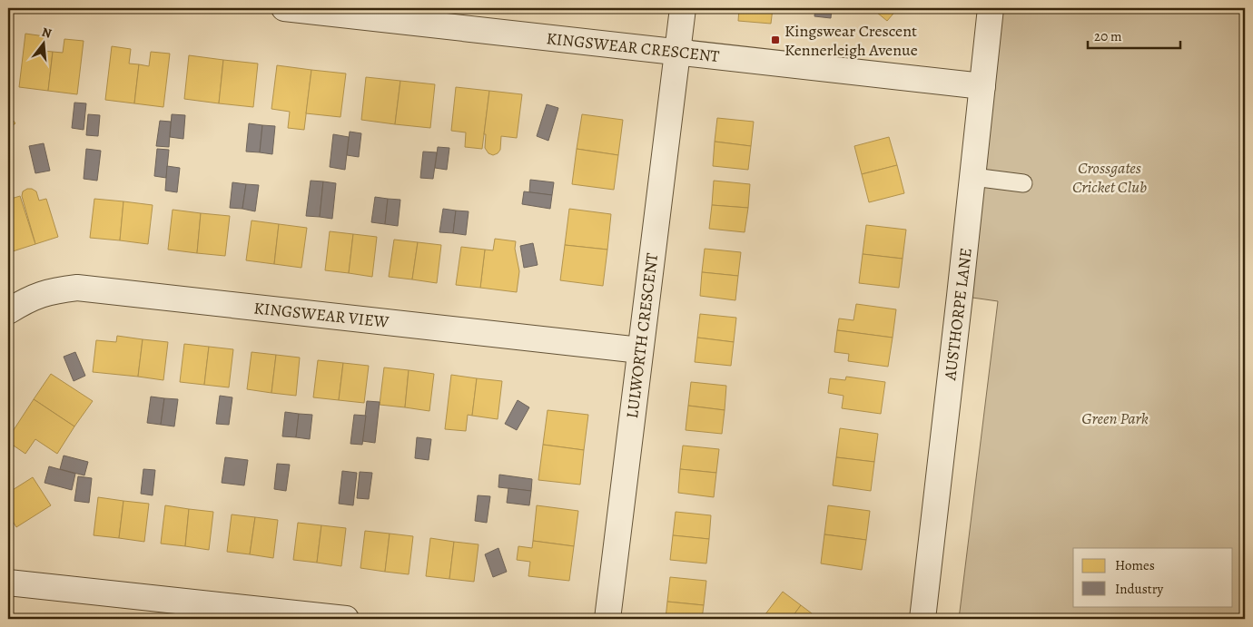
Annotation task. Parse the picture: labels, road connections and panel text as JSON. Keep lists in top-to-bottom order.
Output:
{
  "streets": {
    "street": [
      "KINGSWEAR CRESCENT",
      "AUSTHORPE LANE",
      "KINGSWEAR VIEW",
      "LULWORTH CRESCENT"
    ]
  },
  "crossings": [
    ["KINGSWEAR CRESCENT", "AUSTHORPE LANE"],
    ["KINGSWEAR CRESCENT", "LULWORTH CRESCENT"],
    ["KINGSWEAR VIEW", "LULWORTH CRESCENT"]
  ],
  "parks": ["Crossgates Cricket Club", "Green Park"],
  "places": {
    "transit": ["Kingswear Crescent Kennerleigh Avenue"]
  },
  "legend": ["Homes", "Industry"],
  "scale_bar": "20 m",
  "north": "top"
}
